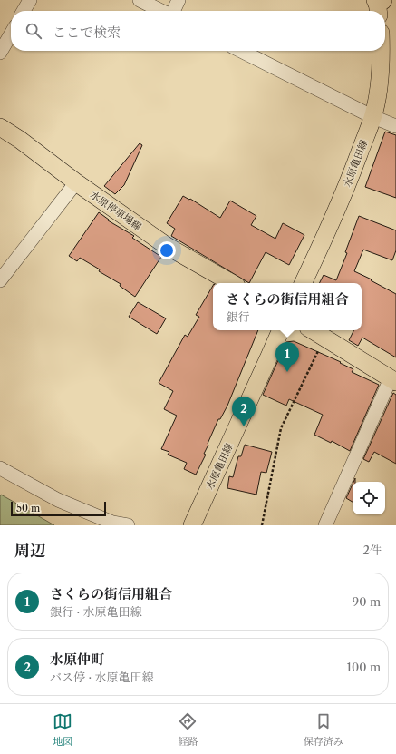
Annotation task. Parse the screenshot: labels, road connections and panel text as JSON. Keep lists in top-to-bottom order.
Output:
{
  "streets": {
    "main road": ["水原亀田線", "水原停車場線"]
  },
  "scale_bar": "50 m",
  "page": {
    "search": "ここで検索",
    "popup": ["さくらの街信用組合", "銀行"],
    "pins": ["1", "2"],
    "scale": "50 m",
    "heading": ["周辺", "2件"],
    "list": [
      {
        "mark": "1",
        "name": "さくらの街信用組合",
        "note": "銀行 · 水原亀田線",
        "value": "90 m"
      },
      {
        "mark": "2",
        "name": "水原仲町",
        "note": "バス停 · 水原亀田線",
        "value": "100 m"
      }
    ],
    "nav": ["地図", "経路", "保存済み"]
  }
}
